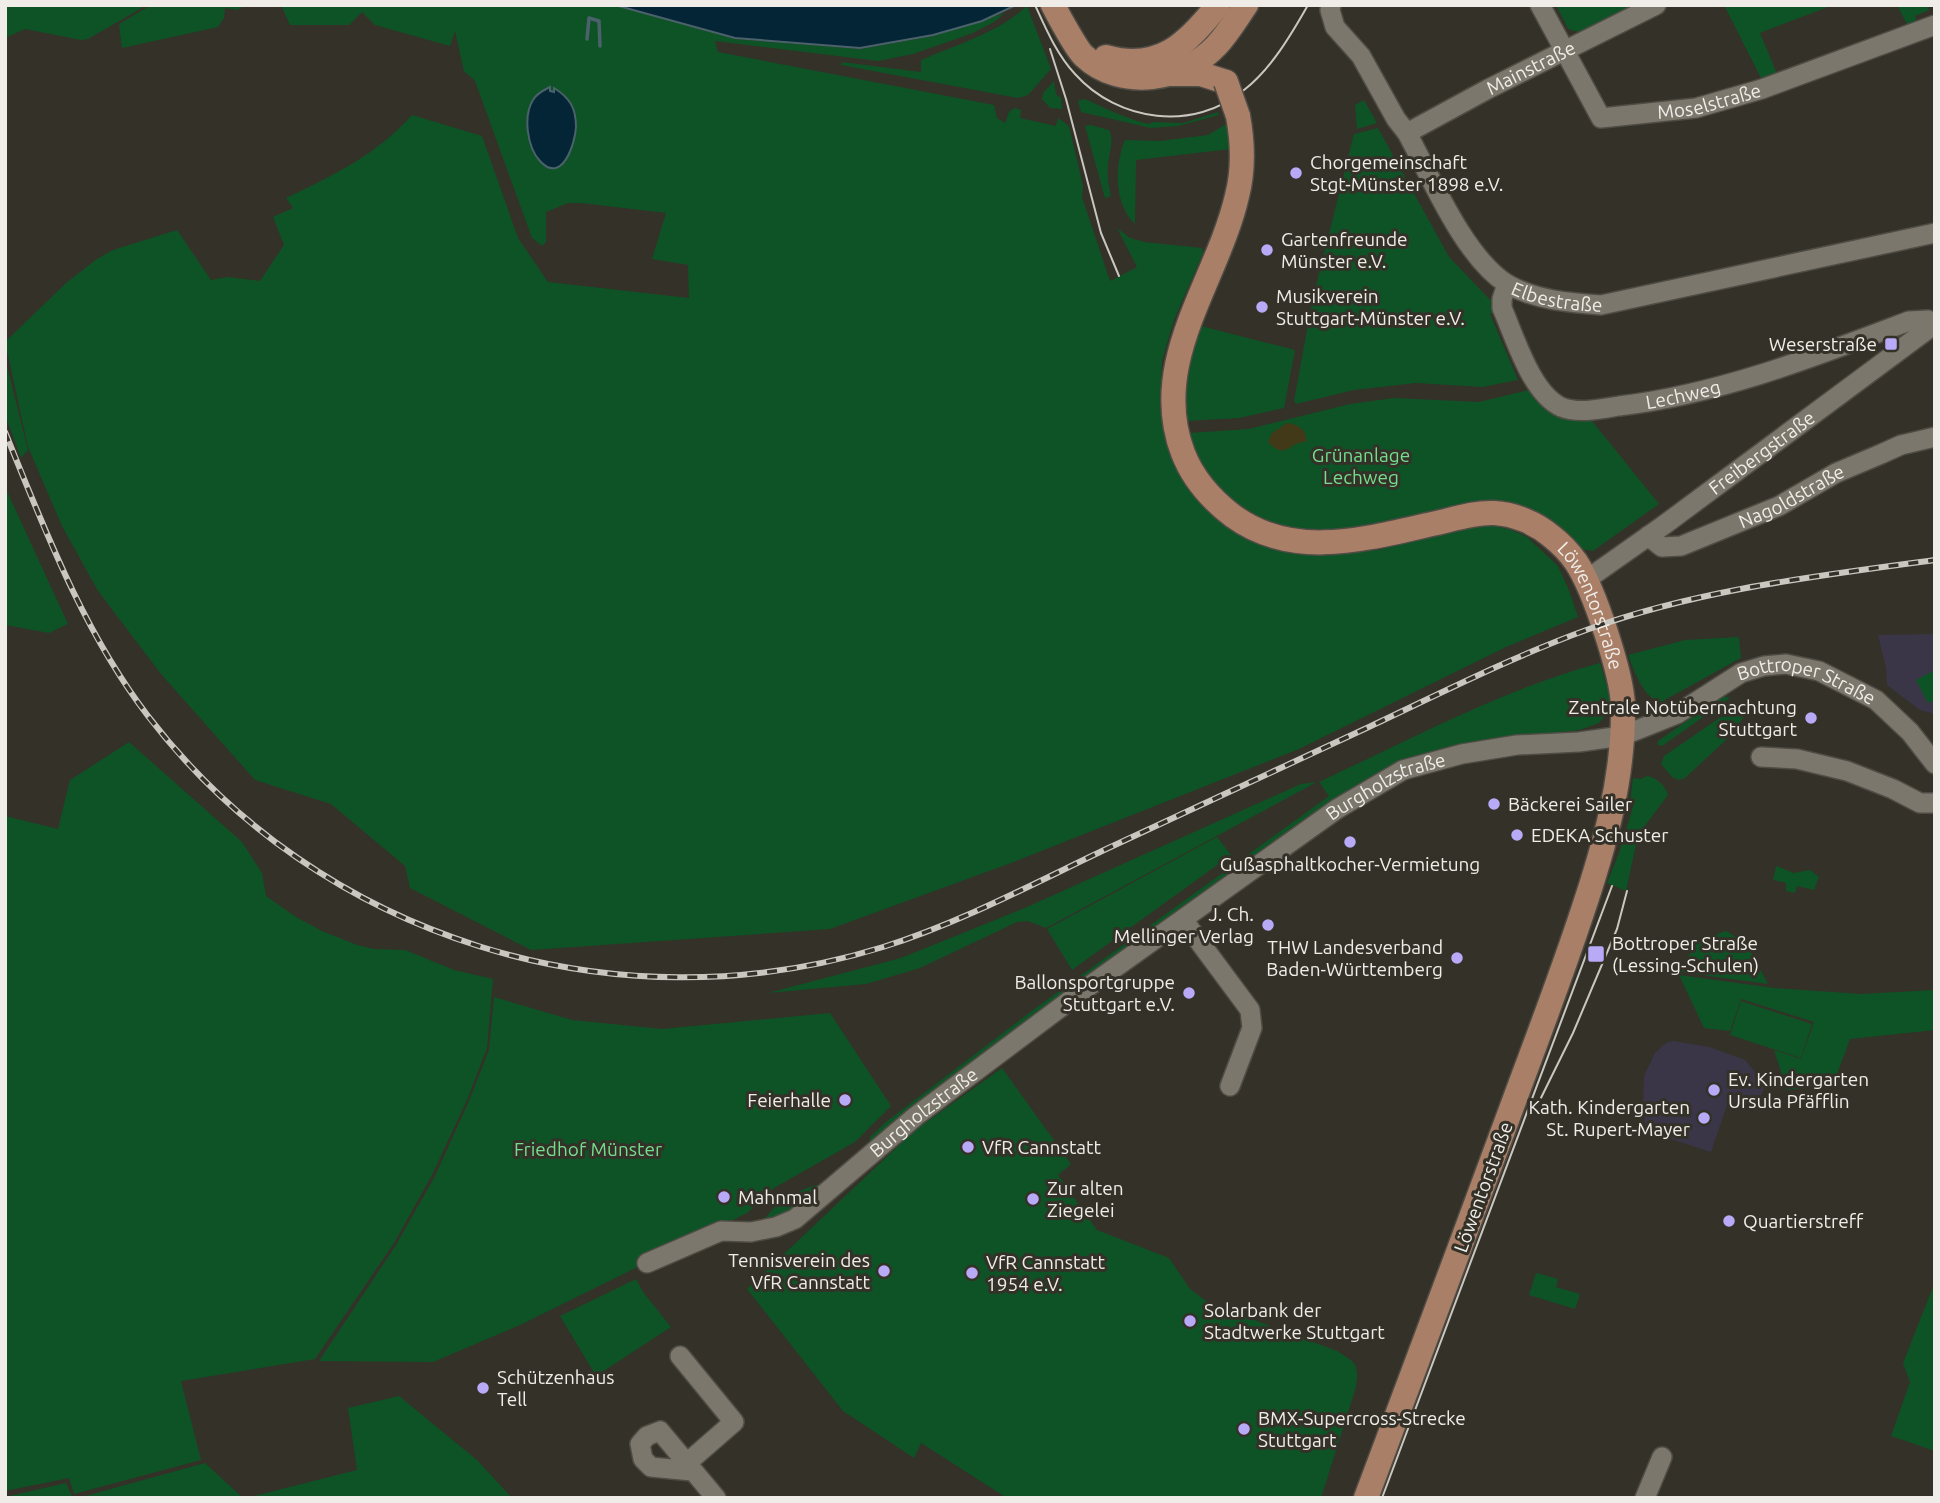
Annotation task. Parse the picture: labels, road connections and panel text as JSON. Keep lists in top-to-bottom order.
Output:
{
  "streets": {
    "main road": ["Löwentorstraße"],
    "street": [
      "Mainstraße",
      "Moselstraße",
      "Elbestraße",
      "Lechweg",
      "Freibergstraße",
      "Nagoldstraße",
      "Bottroper Straße",
      "Burgholzstraße"
    ]
  },
  "crossings": [
    ["Mainstraße", "Moselstraße"],
    ["Mainstraße", "Elbestraße"],
    ["Elbestraße", "Lechweg"],
    ["Lechweg", "Freibergstraße"],
    ["Freibergstraße", "Nagoldstraße"],
    ["Freibergstraße", "Löwentorstraße"],
    ["Löwentorstraße", "Bottroper Straße"],
    ["Löwentorstraße", "Burgholzstraße"],
    ["Bottroper Straße", "Burgholzstraße"]
  ],
  "parks": ["Grünanlage Lechweg", "Friedhof Münster"],
  "places": {
    "other": [
      "Chorgemeinschaft Stgt-Münster 1898 e.V.",
      "Gartenfreunde Münster e.V.",
      "Musikverein Stuttgart-Münster e.V.",
      "Zentrale Notübernachtung Stuttgart",
      "Bäckerei Sailer",
      "EDEKA Schuster",
      "Gußasphaltkocher-Vermietung",
      "J. Ch. Mellinger Verlag",
      "THW Landesverband Baden-Württemberg",
      "Ballonsportgruppe Stuttgart e.V.",
      "Ev. Kindergarten Ursula Pfäfflin",
      "Feierhalle",
      "Kath. Kindergarten St. Rupert-Mayer",
      "VfR Cannstatt",
      "Mahnmal",
      "Zur alten Ziegelei",
      "Quartierstreff",
      "Tennisverein des VfR Cannstatt",
      "VfR Cannstatt 1954 e.V.",
      "Solarbank der Stadtwerke Stuttgart",
      "Schützenhaus Tell",
      "BMX-Supercross-Strecke Stuttgart"
    ],
    "transit": ["Weserstraße", "Bottroper Straße (Lessing-Schulen)"]
  }
}
